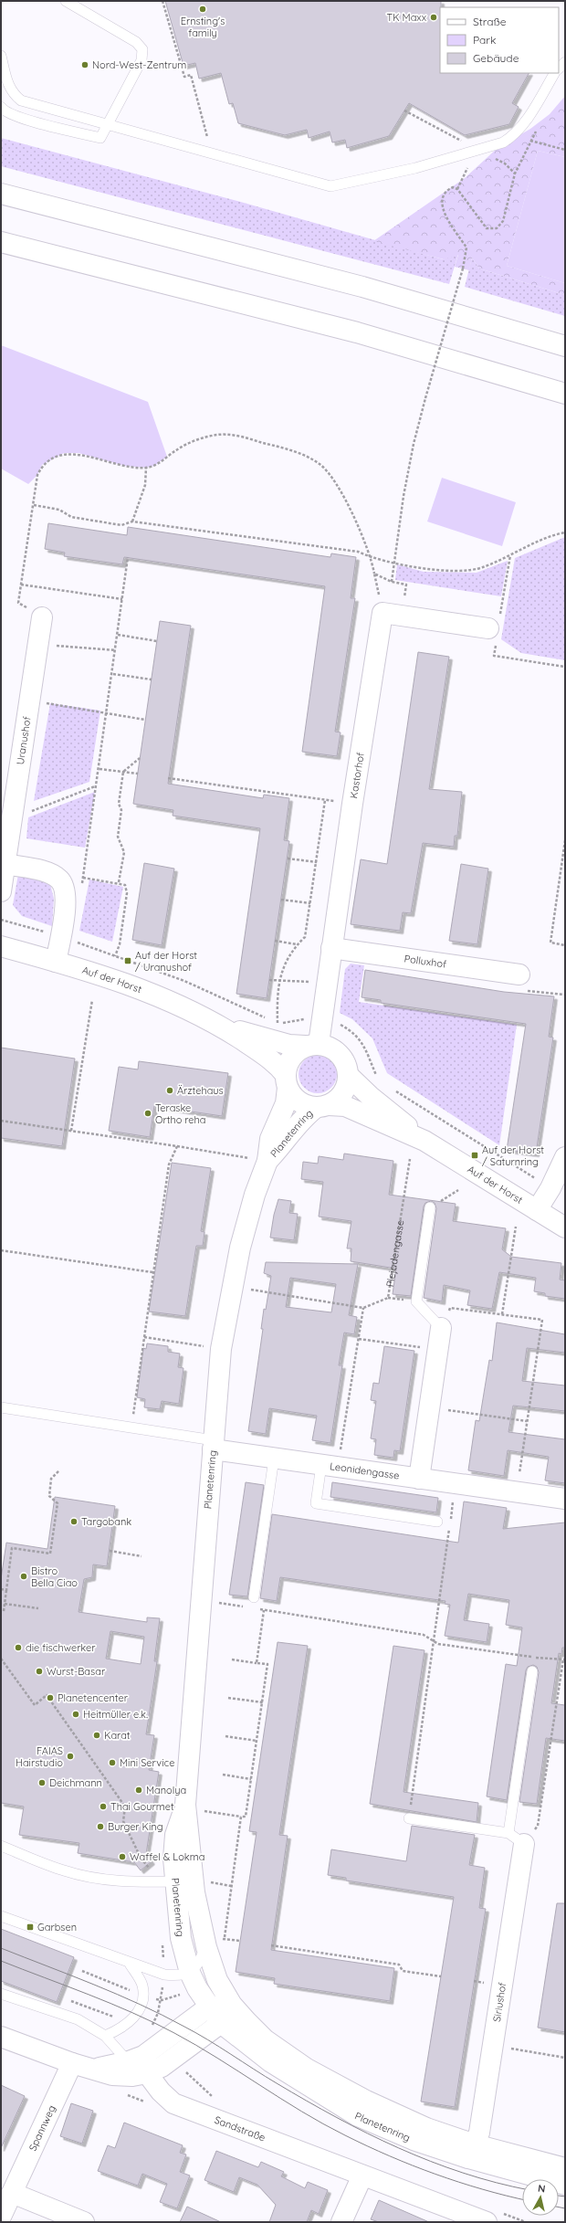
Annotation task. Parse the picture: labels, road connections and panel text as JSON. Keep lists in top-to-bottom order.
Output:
{
  "streets": {
    "main road": [
      "Uranushof",
      "Kastorhof",
      "Polluxhof",
      "Auf der Horst",
      "Planetenring",
      "Leonidengasse",
      "Siriushof",
      "Spannweg",
      "Sandstraße"
    ],
    "path": ["Plejadengasse"]
  },
  "crossings": [
    ["Kastorhof", "Polluxhof"],
    ["Kastorhof", "Auf der Horst"],
    ["Kastorhof", "Planetenring"],
    ["Auf der Horst", "Planetenring"],
    ["Planetenring", "Leonidengasse"],
    ["Planetenring", "Siriushof"]
  ],
  "places": {
    "other": [
      "Ernsting's family",
      "TK Maxx",
      "Nord-West-Zentrum",
      "Ärztehaus",
      "Teraske Ortho reha",
      "Targobank",
      "Bistro Bella Ciao",
      "die fischwerker",
      "Wurst-Basar",
      "Planetencenter",
      "Heitmüller e.k.",
      "Karat",
      "FAIAS Hairstudio",
      "Mini Service",
      "Deichmann",
      "Manolya",
      "Thai Gourmet",
      "Burger King",
      "Waffel & Lokma"
    ],
    "transit": ["Auf der Horst / Uranushof", "Auf der Horst / Saturnring", "Garbsen"]
  },
  "legend": ["Straße", "Park", "Gebäude"],
  "north": "top"
}
